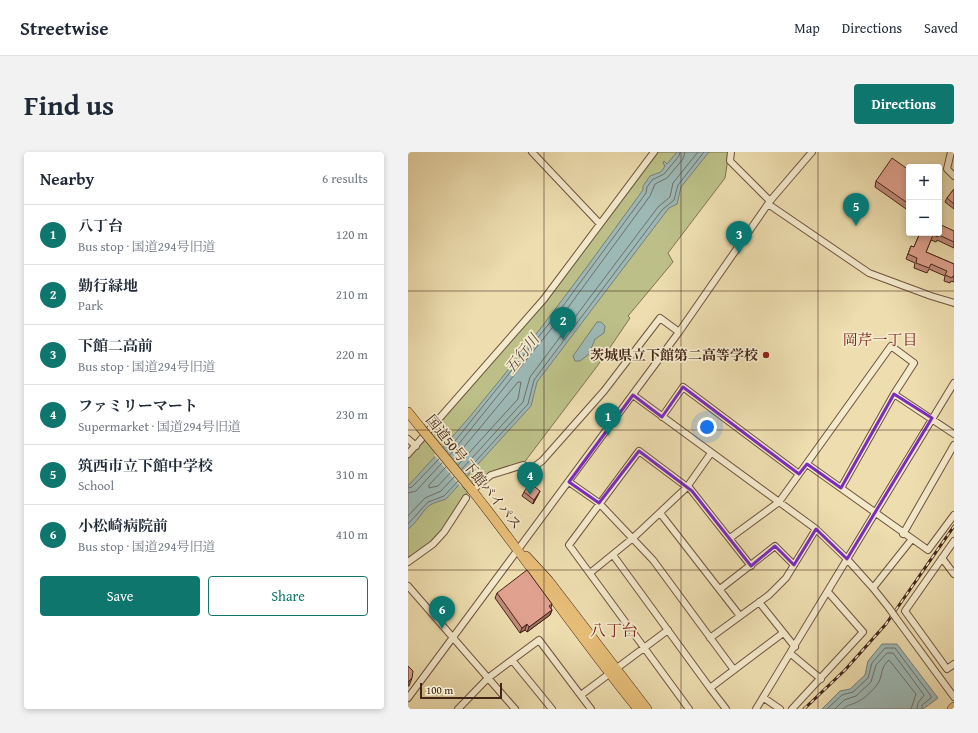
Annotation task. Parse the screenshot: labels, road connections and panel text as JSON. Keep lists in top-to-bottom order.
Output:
{
  "streets": {
    "highway": ["国道50号 下館バイパス"]
  },
  "districts": ["岡芹一丁目", "八丁台"],
  "water": ["五行川"],
  "places": ["茨城県立下館第二高等学校"],
  "scale_bar": "100 m",
  "page": {
    "header": "Streetwise",
    "nav": ["Map", "Directions", "Saved"],
    "title": "Find us",
    "buttons": [
      "Directions",
      ["Save", "Share"]
    ],
    "heading": ["Nearby", "6 results"],
    "map_buttons": ["+", "−"],
    "pins": [
      "5",
      "3",
      "2",
      "1",
      "4",
      "6"
    ],
    "list": [
      {
        "mark": "1",
        "name": "八丁台",
        "note": "Bus stop · 国道294号旧道",
        "value": "120 m"
      },
      {
        "mark": "2",
        "name": "勤行緑地",
        "note": "Park",
        "value": "210 m"
      },
      {
        "mark": "3",
        "name": "下館二高前",
        "note": "Bus stop · 国道294号旧道",
        "value": "220 m"
      },
      {
        "mark": "4",
        "name": "ファミリーマート",
        "note": "Supermarket · 国道294号旧道",
        "value": "230 m"
      },
      {
        "mark": "5",
        "name": "筑西市立下館中学校",
        "note": "School",
        "value": "310 m"
      },
      {
        "mark": "6",
        "name": "小松崎病院前",
        "note": "Bus stop · 国道294号旧道",
        "value": "410 m"
      }
    ],
    "scale": "100 m"
  }
}
